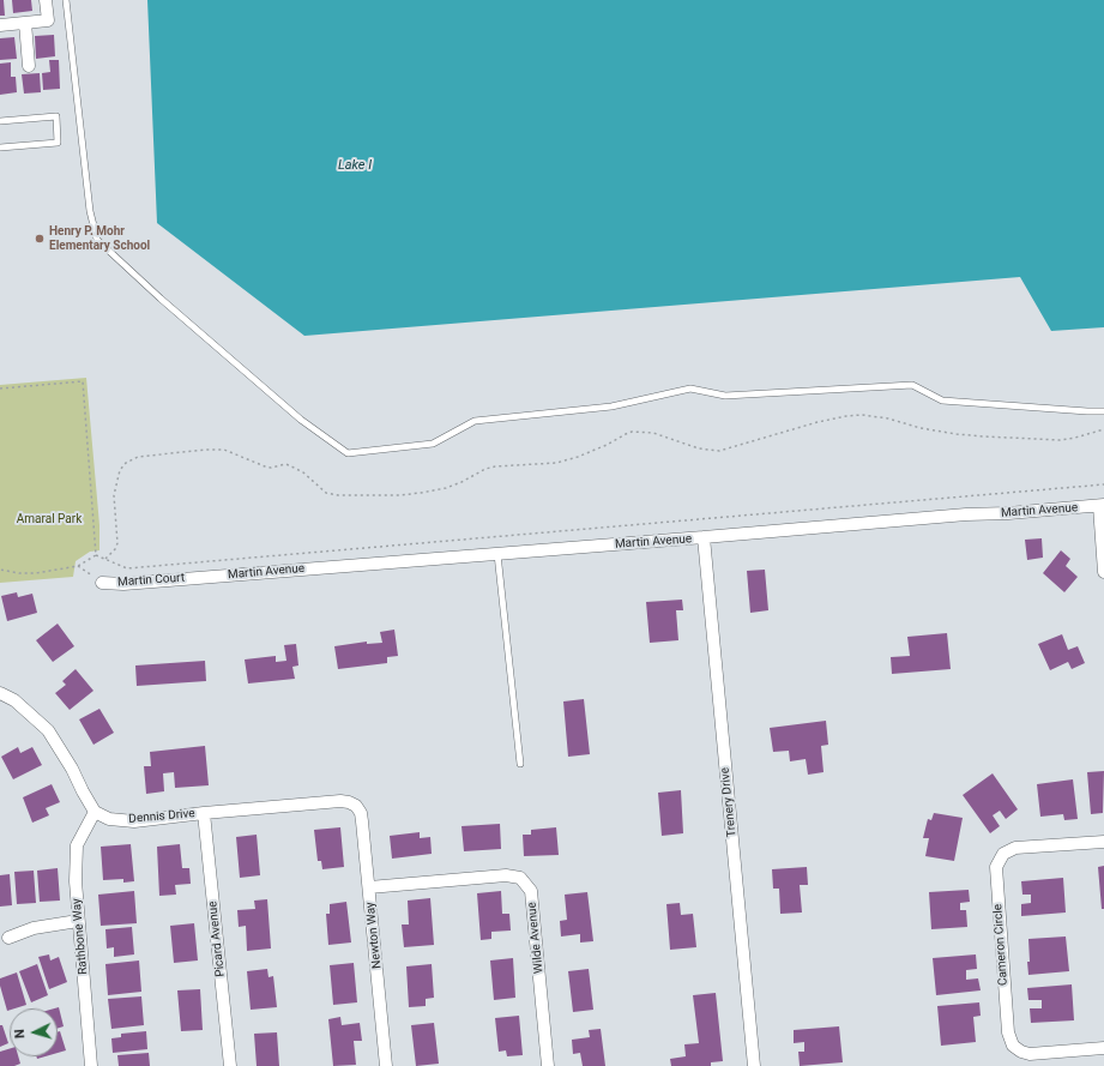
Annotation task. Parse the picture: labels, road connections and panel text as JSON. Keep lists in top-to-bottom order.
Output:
{
  "streets": {
    "street": [
      "Martin Avenue",
      "Martin Court",
      "Trenery Drive",
      "Dennis Drive",
      "Newton Way",
      "Rathbone Way",
      "Wilde Avenue",
      "Picard Avenue",
      "Cameron Circle"
    ]
  },
  "crossings": [
    ["Martin Avenue", "Martin Court"],
    ["Martin Avenue", "Trenery Drive"],
    ["Dennis Drive", "Newton Way"],
    ["Dennis Drive", "Rathbone Way"],
    ["Dennis Drive", "Picard Avenue"],
    ["Newton Way", "Wilde Avenue"]
  ],
  "water": ["Lake I"],
  "parks": ["Amaral Park"],
  "places": ["Henry P. Mohr Elementary School"],
  "north": "left"
}
